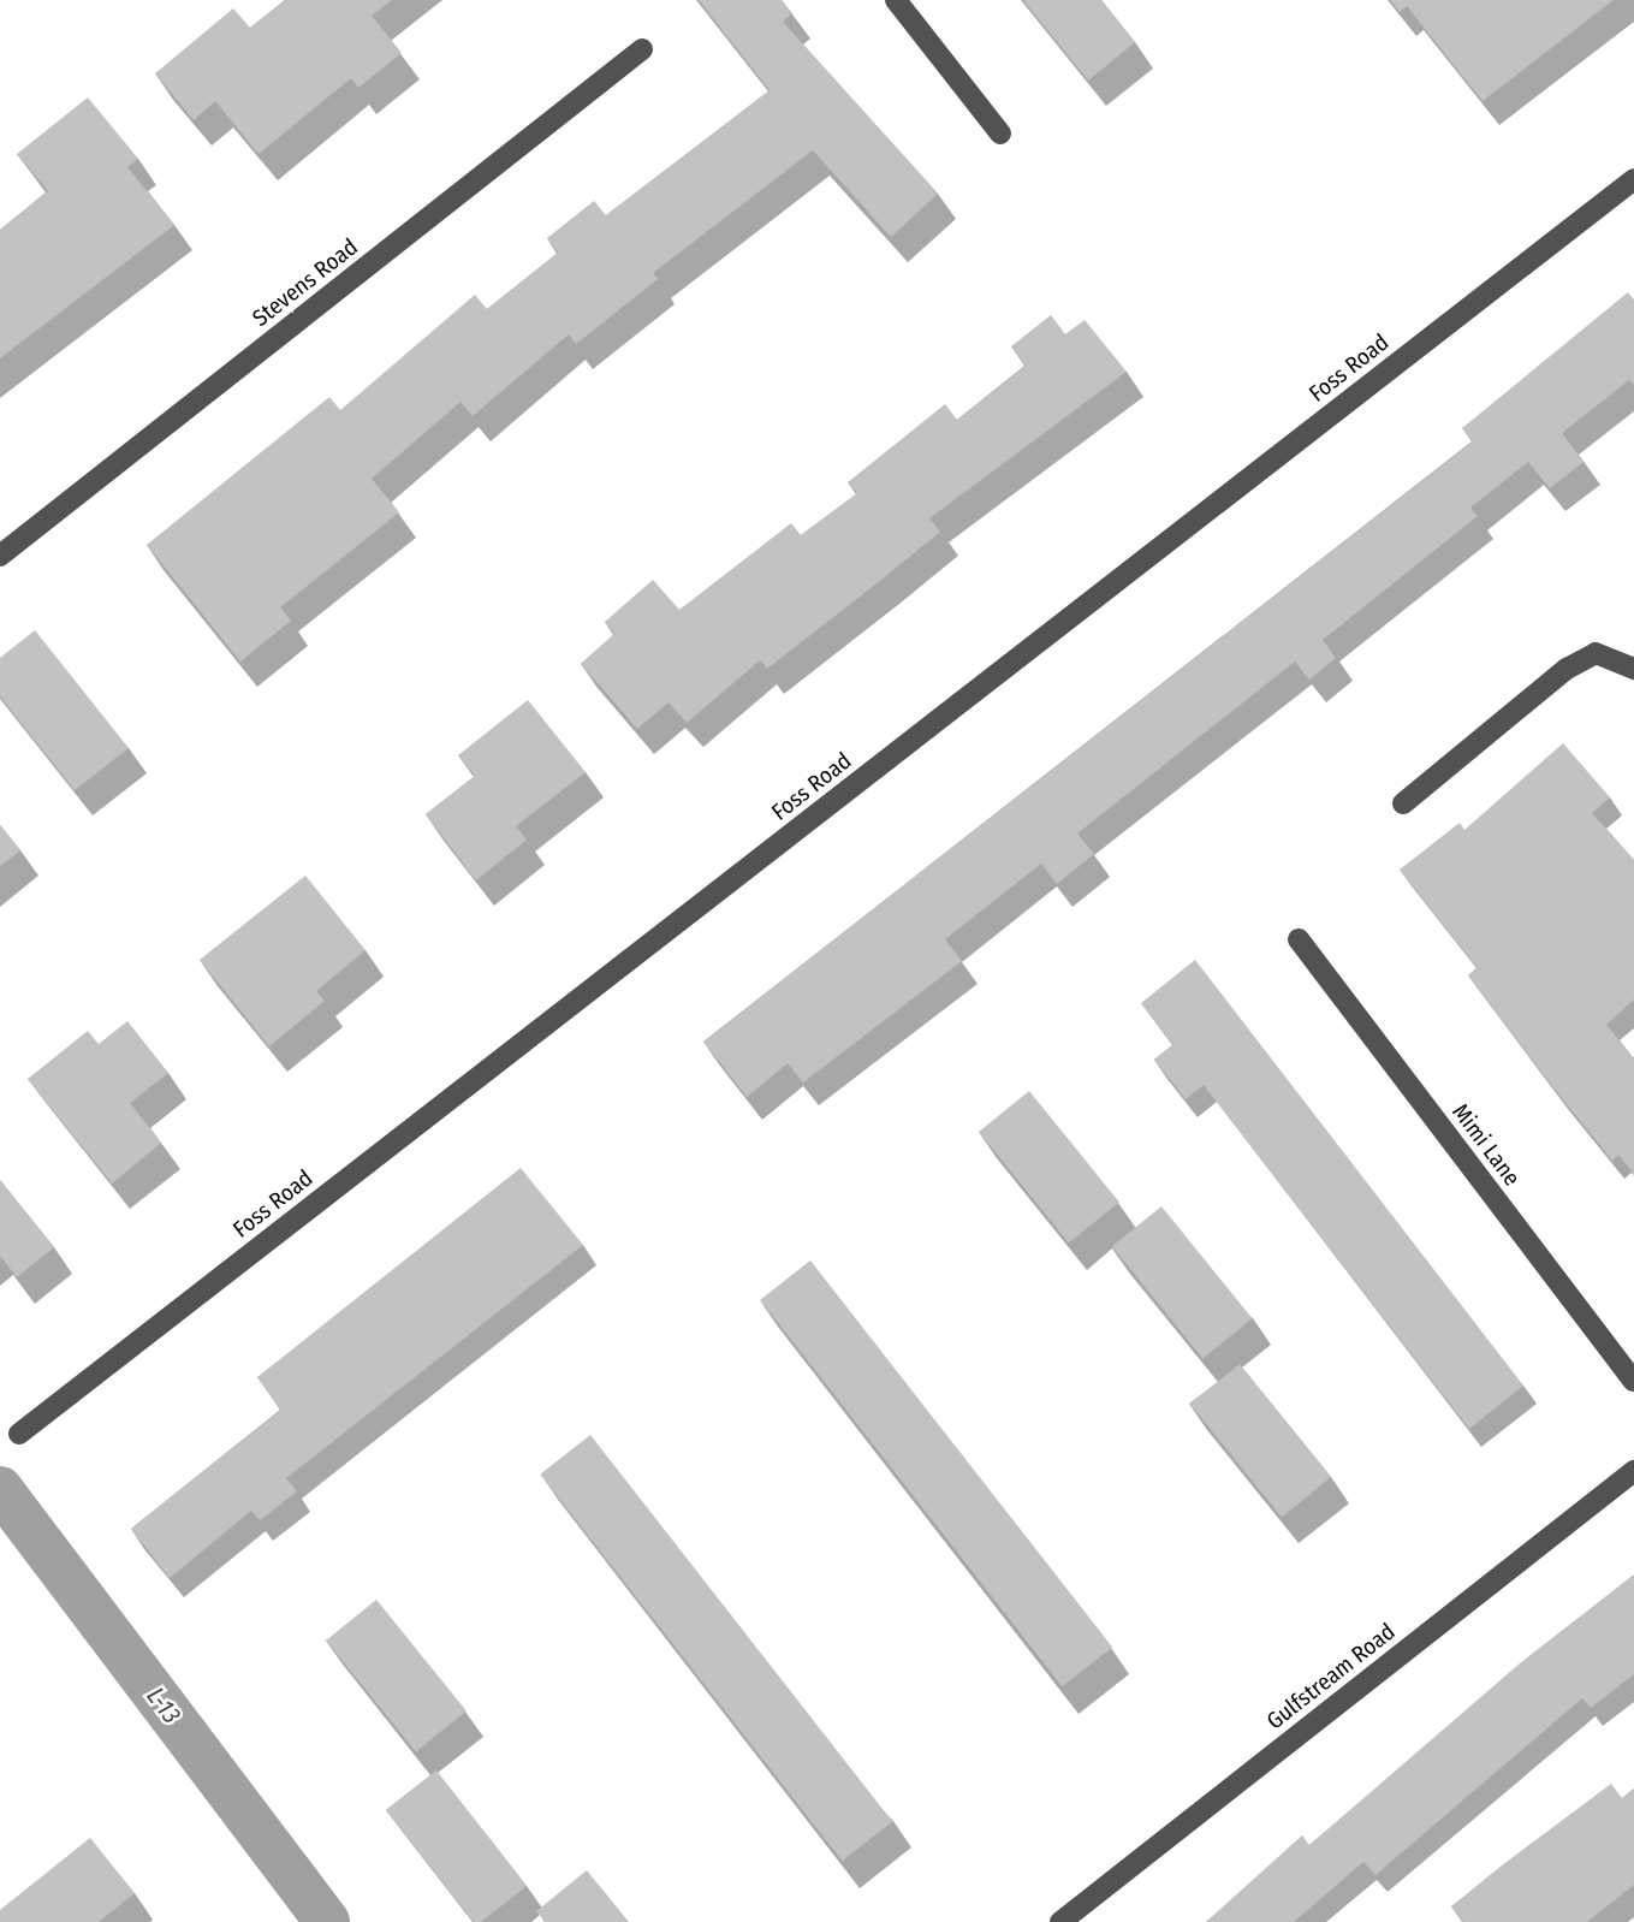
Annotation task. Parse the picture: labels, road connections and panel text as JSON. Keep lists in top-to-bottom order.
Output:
{
  "streets": {
    "street": [
      "Stevens Road",
      "Foss Road",
      "Mimi Lane",
      "Gulfstream Road"
    ]
  },
  "water": ["L-13"]
}
